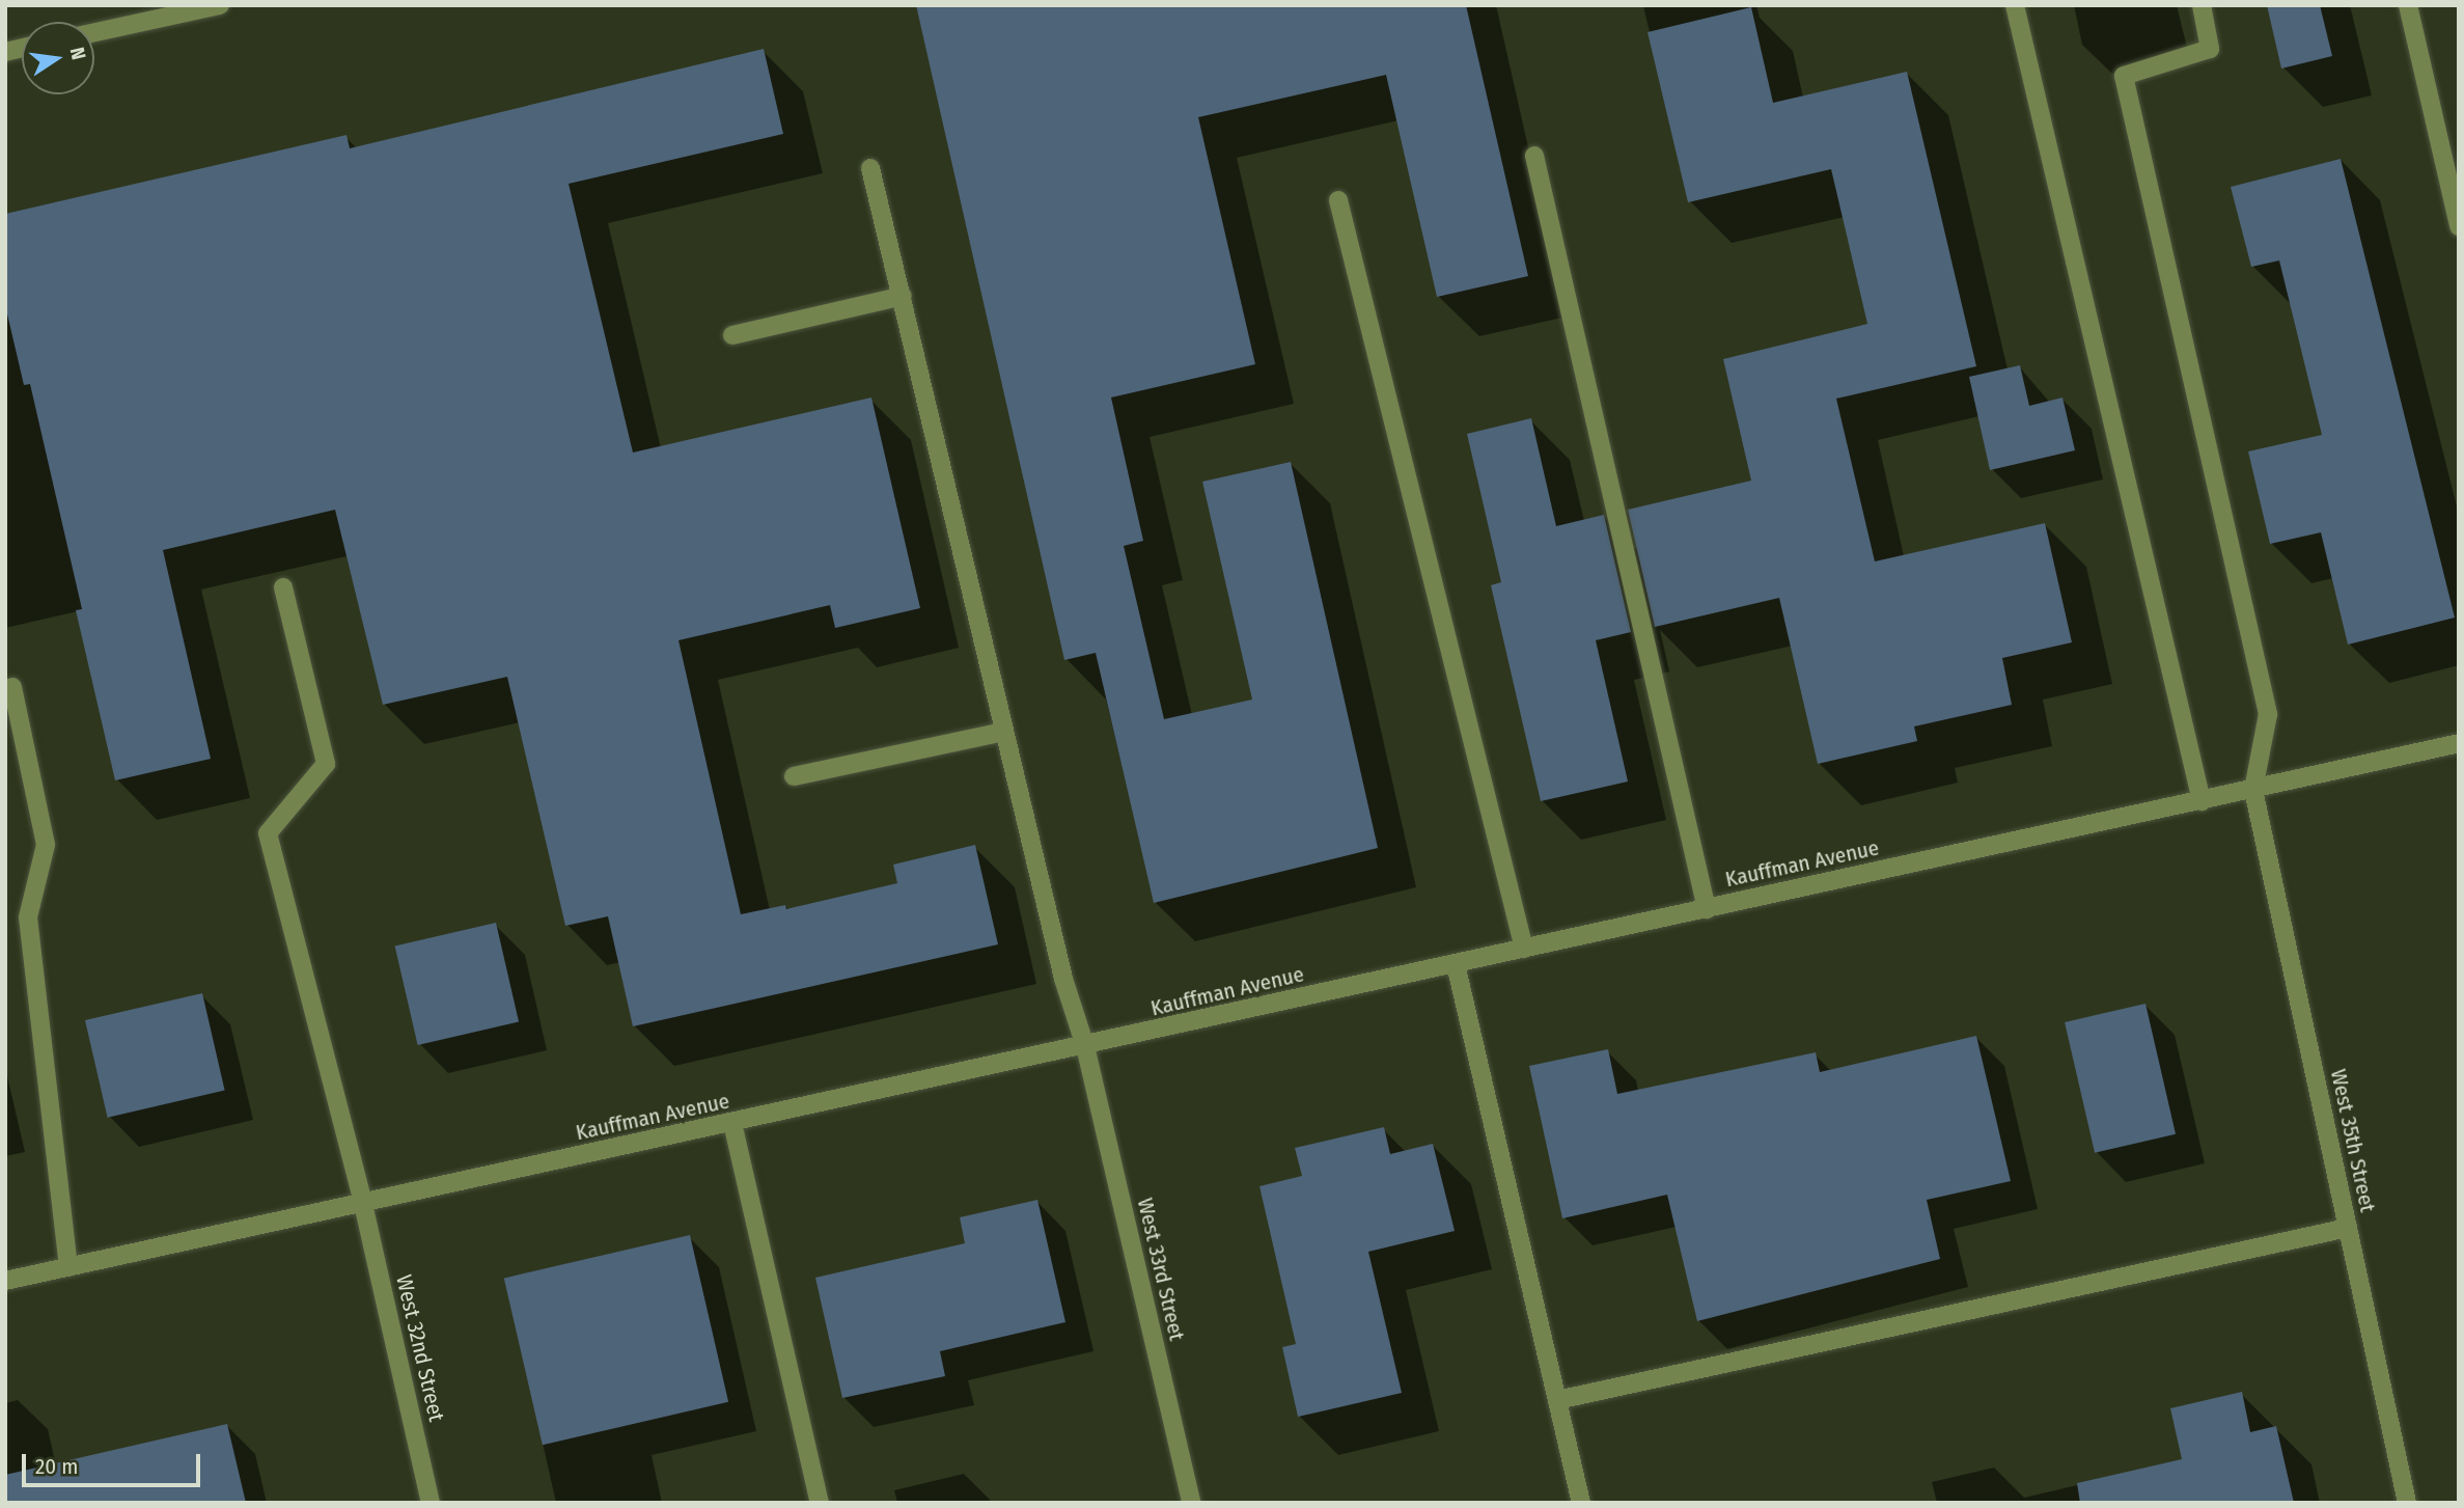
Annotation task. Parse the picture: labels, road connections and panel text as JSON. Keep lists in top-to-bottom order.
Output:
{
  "streets": {
    "street": [
      "Kauffman Avenue",
      "West 35th Street",
      "West 33rd Street",
      "West 32nd Street"
    ]
  },
  "crossings": [
    ["Kauffman Avenue", "West 35th Street"],
    ["Kauffman Avenue", "West 33rd Street"],
    ["Kauffman Avenue", "West 32nd Street"]
  ],
  "scale_bar": "20 m",
  "north": "right"
}
